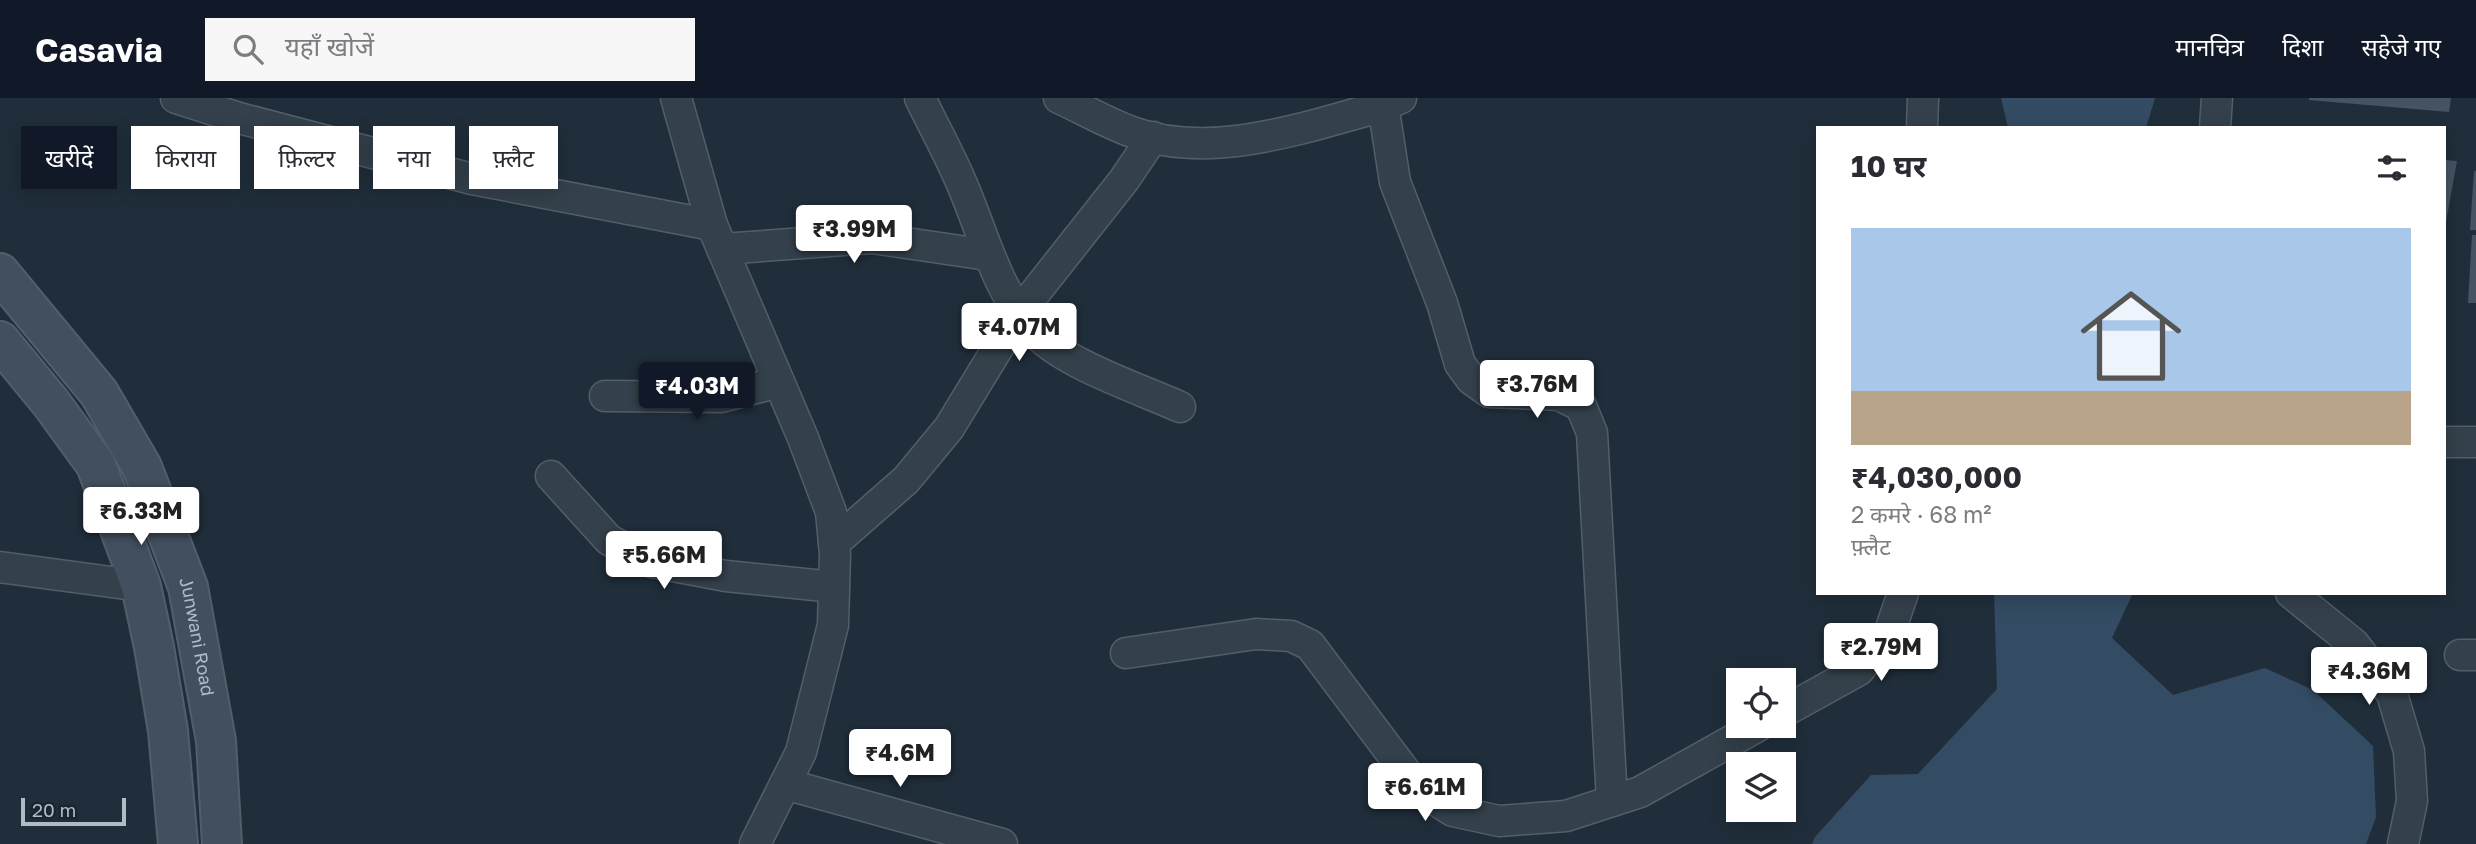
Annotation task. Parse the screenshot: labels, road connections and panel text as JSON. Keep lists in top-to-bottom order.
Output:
{
  "streets": {
    "main road": ["Junwani Road"]
  },
  "scale_bar": "20 m",
  "page": {
    "header": "Casavia",
    "search": "यहाँ खोजें",
    "nav": ["मानचित्र", "दिशा", "सहेजे गए"],
    "chip": [
      "खरीदें",
      "किराया",
      "फ़िल्टर",
      "नया",
      "फ़्लैट"
    ],
    "heading": "10 घर",
    "price": [
      "₹3.99M",
      "₹4.07M",
      "₹3.76M",
      "₹4.03M",
      "₹6.33M",
      "₹5.66M",
      "₹2.79M",
      "₹4.36M",
      "₹4.6M",
      "₹6.61M"
    ],
    "list": [
      {
        "name": "₹4,030,000",
        "note": "2 कमरे · 68 m² · फ़्लैट"
      }
    ],
    "scale": "20 m"
  }
}
